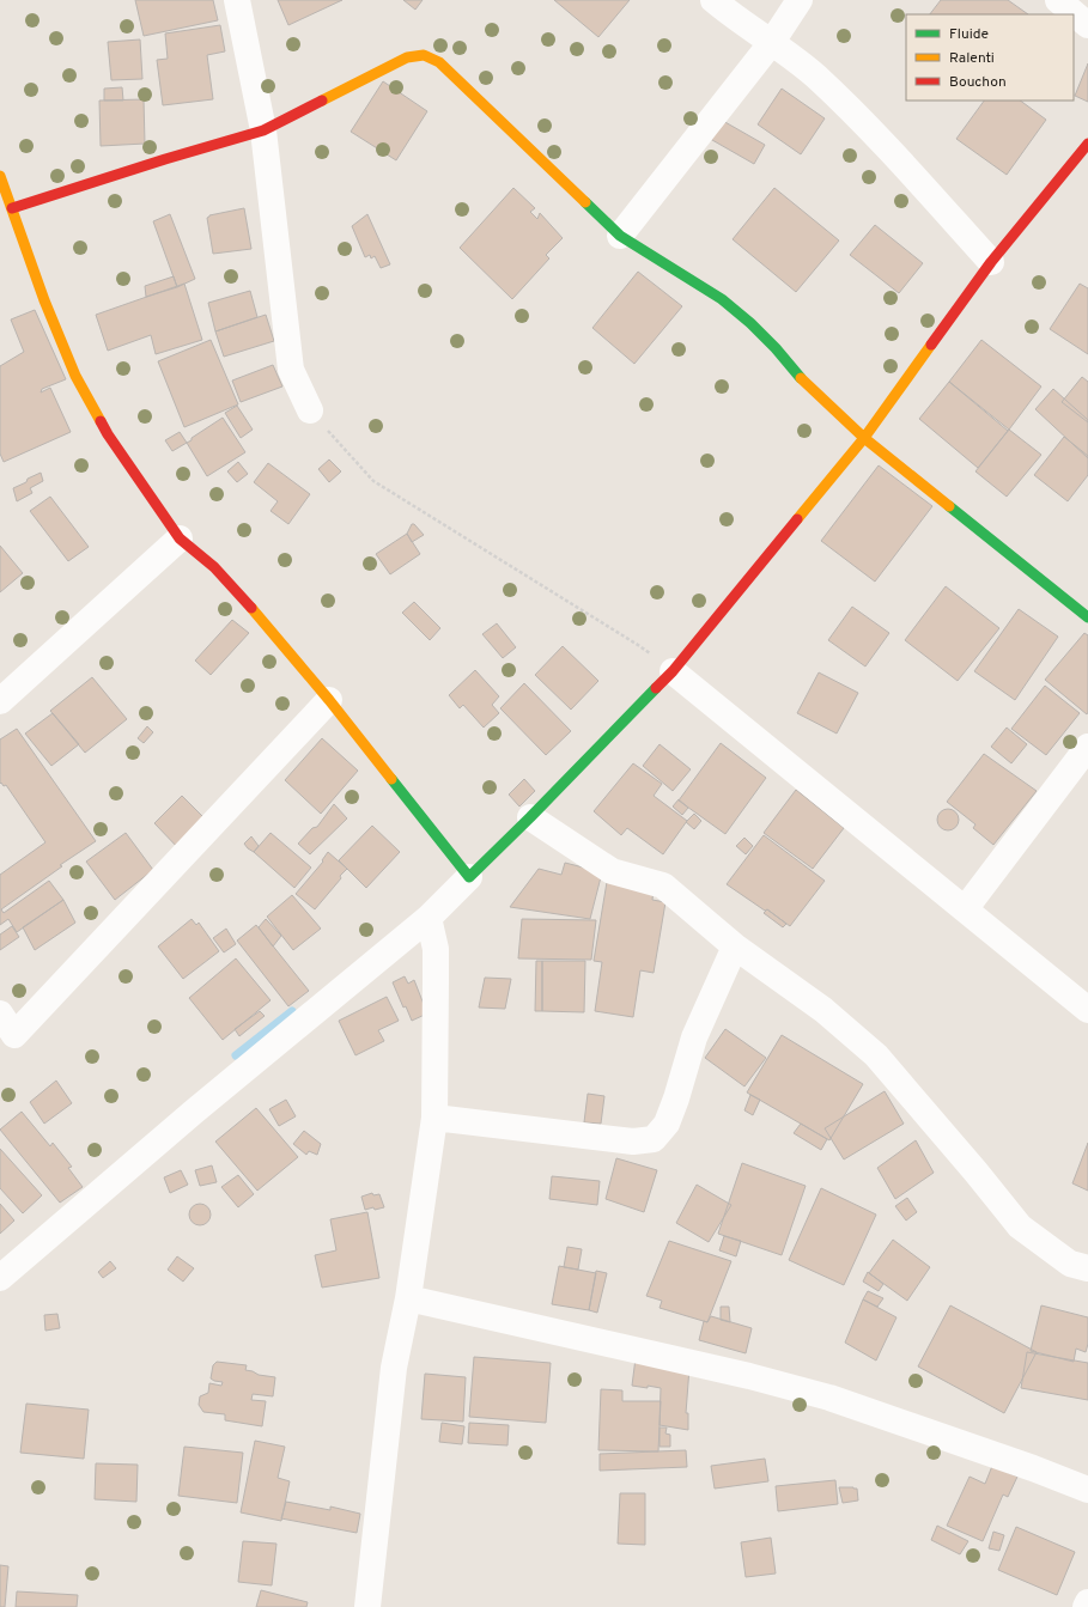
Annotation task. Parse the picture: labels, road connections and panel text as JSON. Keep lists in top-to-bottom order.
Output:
{
  "legend": ["Fluide", "Ralenti", "Bouchon"]
}
